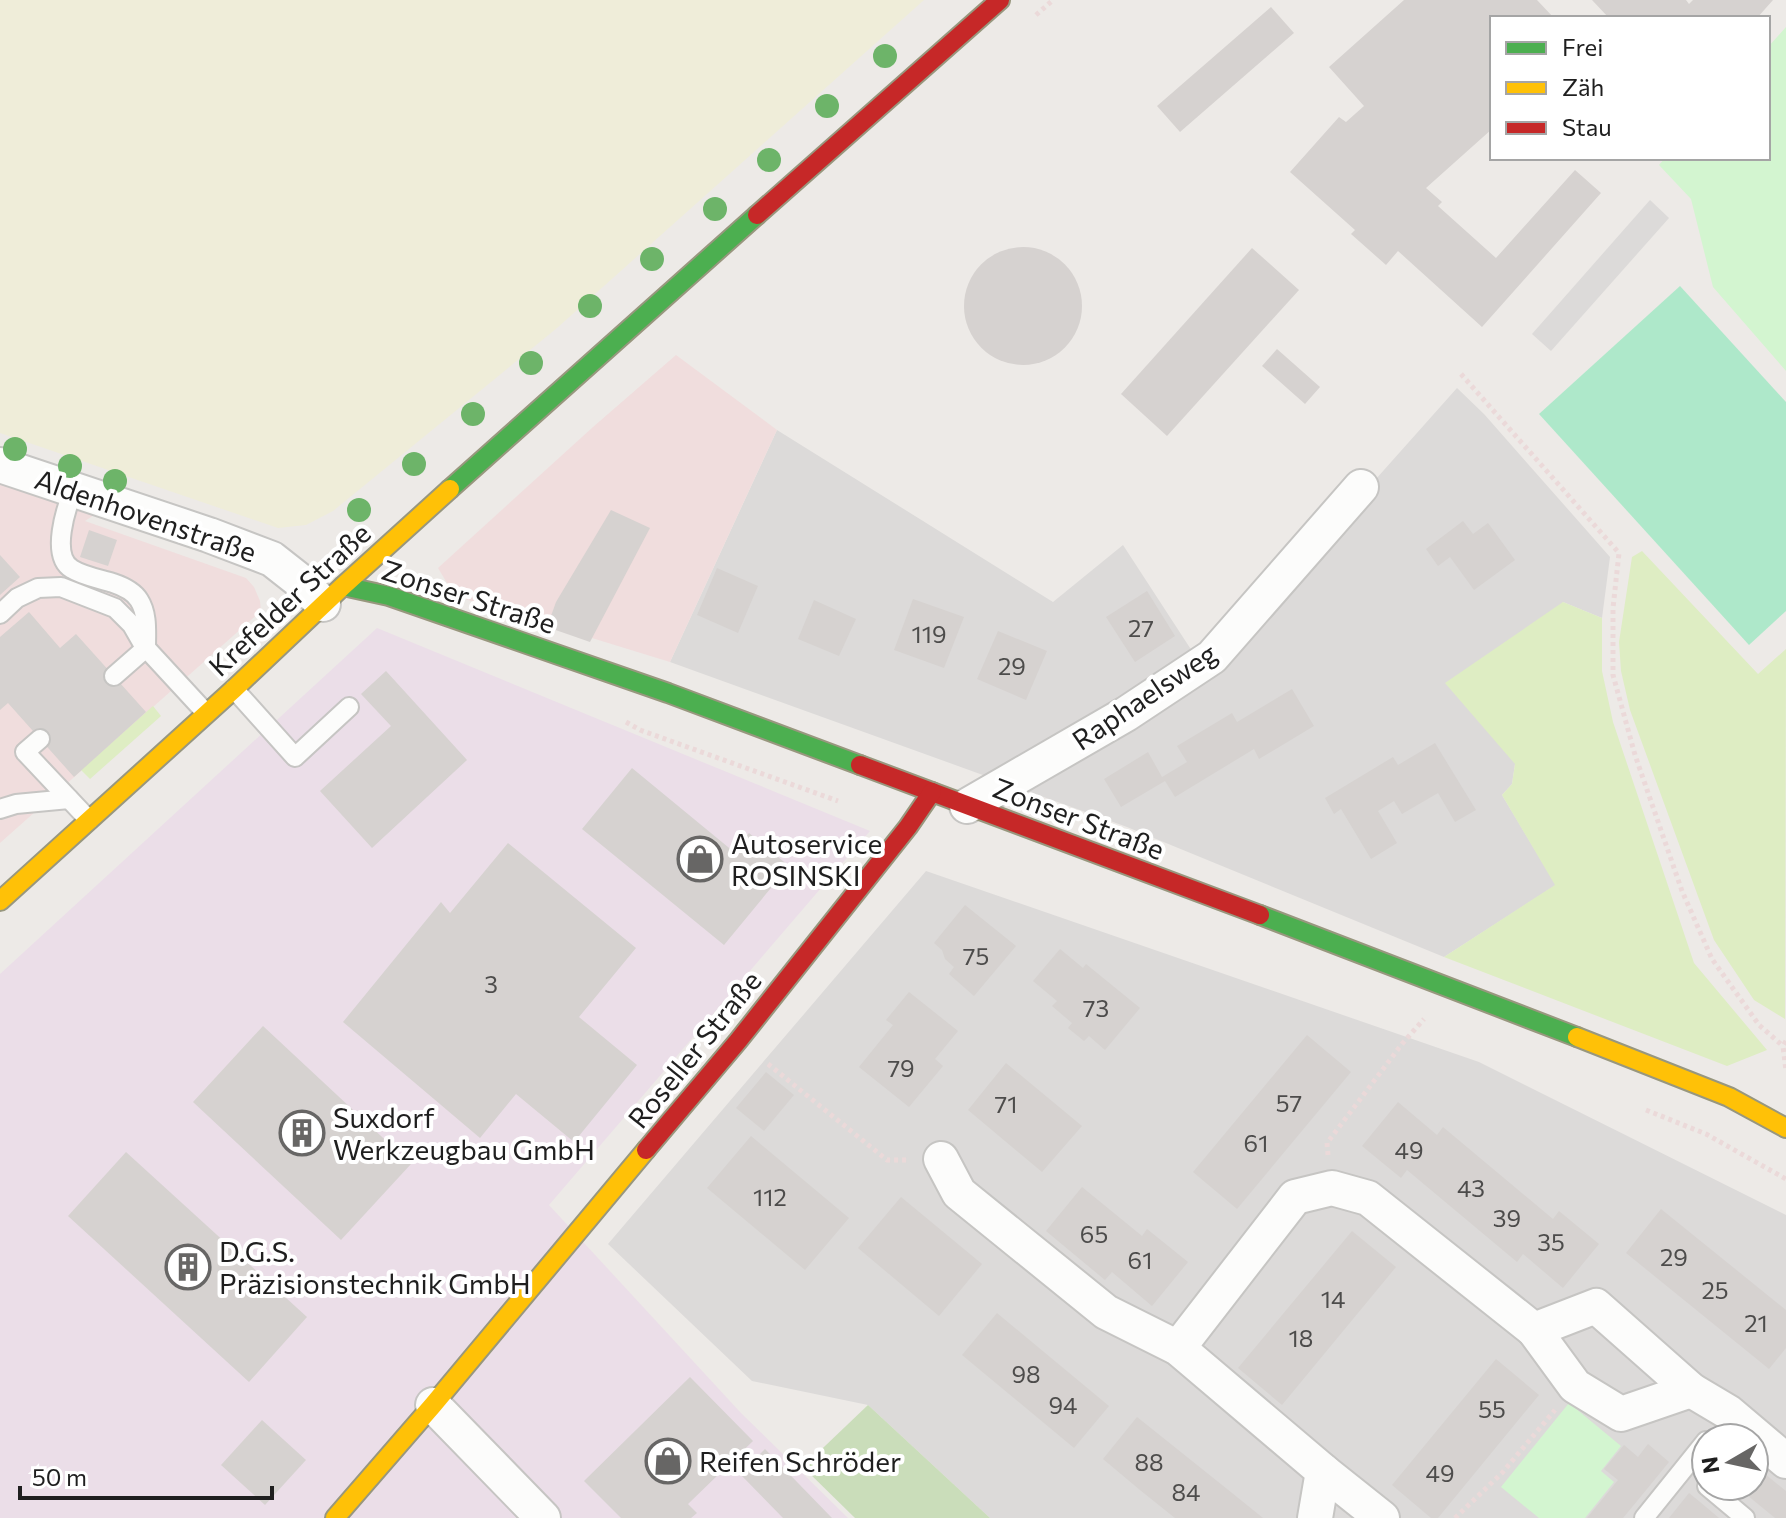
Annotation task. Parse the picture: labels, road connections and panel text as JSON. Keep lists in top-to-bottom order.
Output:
{
  "streets": {
    "street": [
      "Aldenhovenstraße",
      "Zonser Straße",
      "Krefelder Straße",
      "Raphaelsweg",
      "Roseller Straße"
    ]
  },
  "crossings": [
    ["Aldenhovenstraße", "Zonser Straße"],
    ["Aldenhovenstraße", "Krefelder Straße"],
    ["Zonser Straße", "Krefelder Straße"],
    ["Zonser Straße", "Raphaelsweg"],
    ["Zonser Straße", "Roseller Straße"]
  ],
  "places": {
    "shop": ["Autoservice ROSINSKI", "Reifen Schröder"],
    "building": ["Suxdorf Werkzeugbau GmbH", "D.G.S. Präzisionstechnik GmbH"]
  },
  "house_numbers": [
    "27",
    "119",
    "29",
    "75",
    "3",
    "73",
    "79",
    "57",
    "71",
    "61",
    "49",
    "43",
    "112",
    "39",
    "65",
    "35",
    "29",
    "61",
    "25",
    "14",
    "21",
    "18",
    "98",
    "94",
    "55",
    "88",
    "49",
    "84"
  ],
  "legend": ["Frei", "Zäh", "Stau"],
  "scale_bar": "50 m",
  "north": "left"
}
